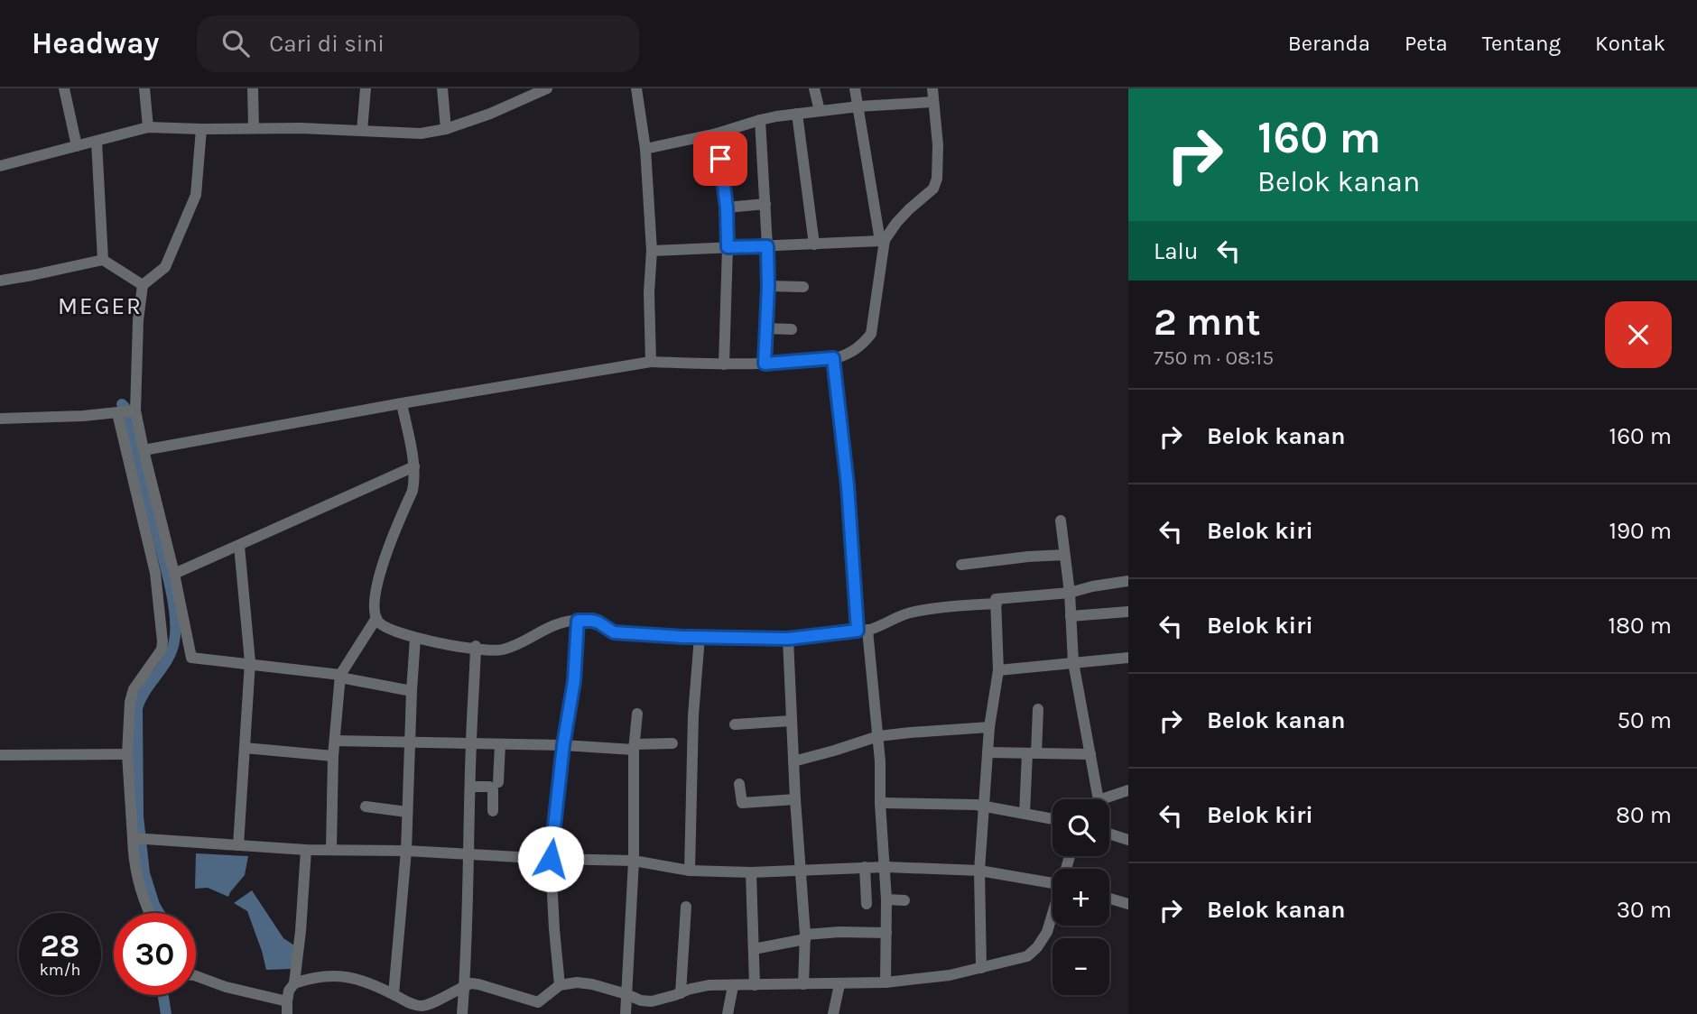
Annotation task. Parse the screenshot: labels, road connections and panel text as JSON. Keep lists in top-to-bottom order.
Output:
{
  "districts": ["MEGER"],
  "page": {
    "header": "Headway",
    "search": "Cari di sini",
    "nav": [
      "Beranda",
      "Peta",
      "Tentang",
      "Kontak"
    ],
    "turn": ["160 m", "Belok kanan"],
    "then": "Lalu",
    "heading": ["2 mnt", "750 m · 08:15"],
    "list": [
      {
        "name": "Belok kanan",
        "value": "160 m"
      },
      {
        "name": "Belok kiri",
        "value": "190 m"
      },
      {
        "name": "Belok kiri",
        "value": "180 m"
      },
      {
        "name": "Belok kanan",
        "value": "50 m"
      },
      {
        "name": "Belok kiri",
        "value": "80 m"
      },
      {
        "name": "Belok kanan",
        "value": "30 m"
      }
    ],
    "map_buttons": ["+", "−"],
    "speed": "28 km/h",
    "limit": "30"
  }
}
